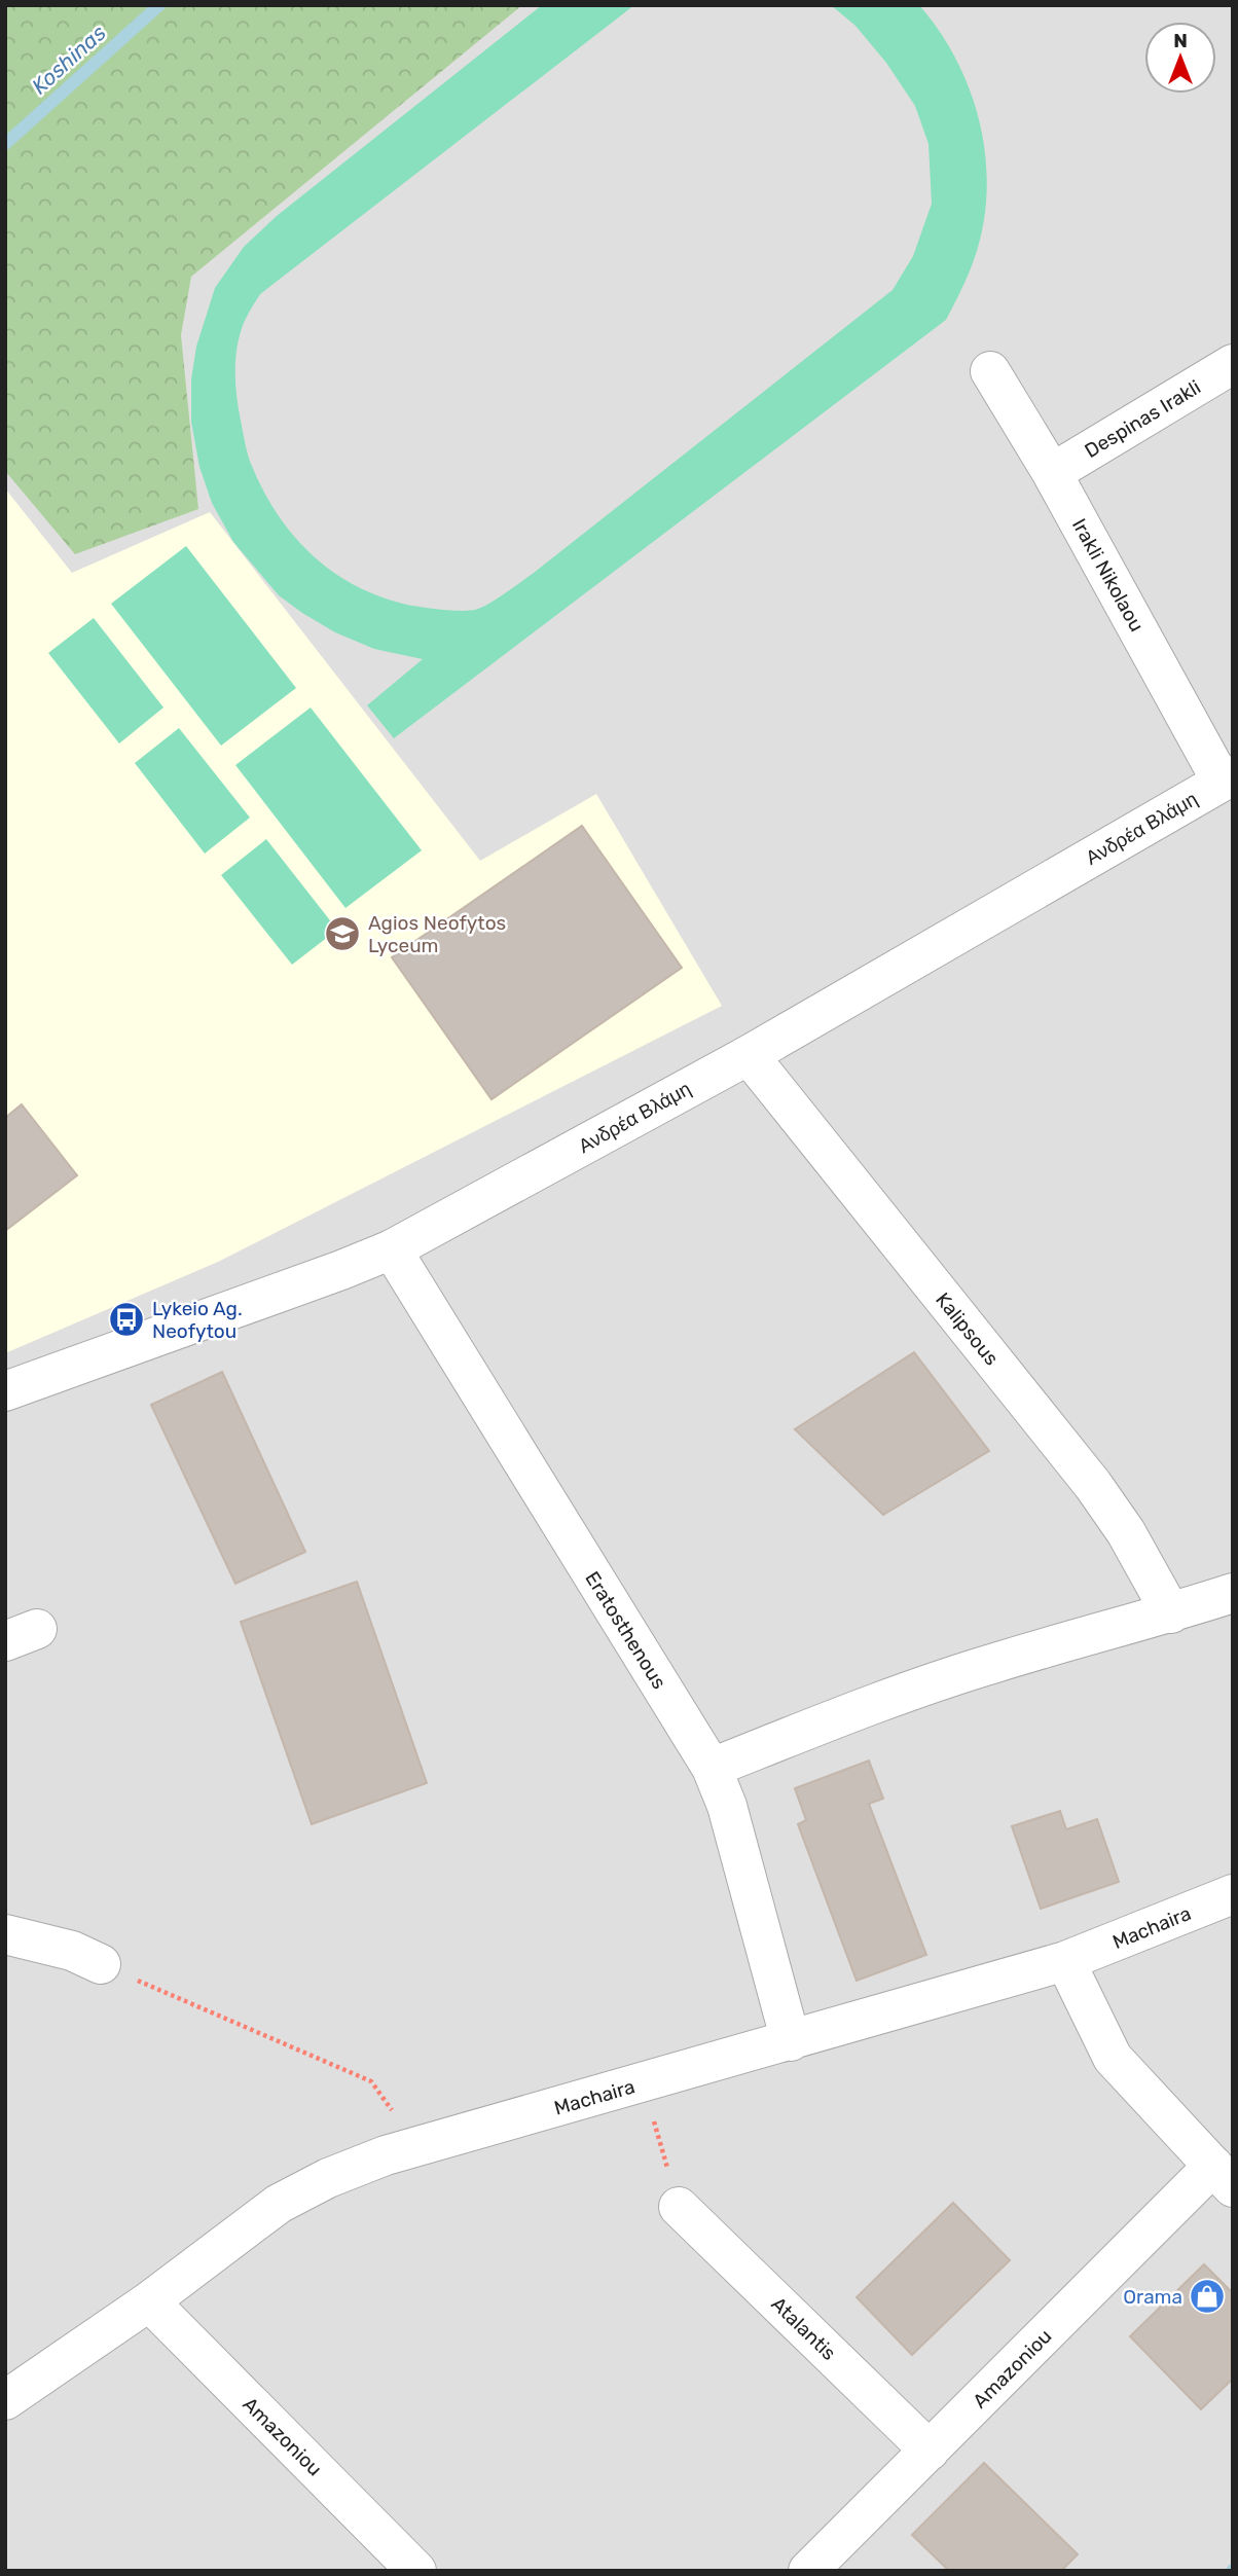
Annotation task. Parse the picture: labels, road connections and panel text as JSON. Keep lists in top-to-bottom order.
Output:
{
  "streets": {
    "street": [
      "Despinas Irakli",
      "Irakli Nikolaou",
      "Ανδρέα Βλάμη",
      "Kalipsous",
      "Eratosthenous",
      "Machaira",
      "Atalantis",
      "Amazoniou"
    ]
  },
  "crossings": [
    ["Despinas Irakli", "Irakli Nikolaou"],
    ["Irakli Nikolaou", "Ανδρέα Βλάμη"],
    ["Ανδρέα Βλάμη", "Kalipsous"],
    ["Ανδρέα Βλάμη", "Eratosthenous"],
    ["Eratosthenous", "Machaira"],
    ["Machaira", "Amazoniou"],
    ["Atalantis", "Amazoniou"]
  ],
  "water": ["Koshinas"],
  "places": {
    "school or university": ["Agios Neofytos Lyceum"],
    "bus stop": ["Lykeio Ag. Neofytou"],
    "shop": ["Orama"]
  },
  "north": "top"
}
